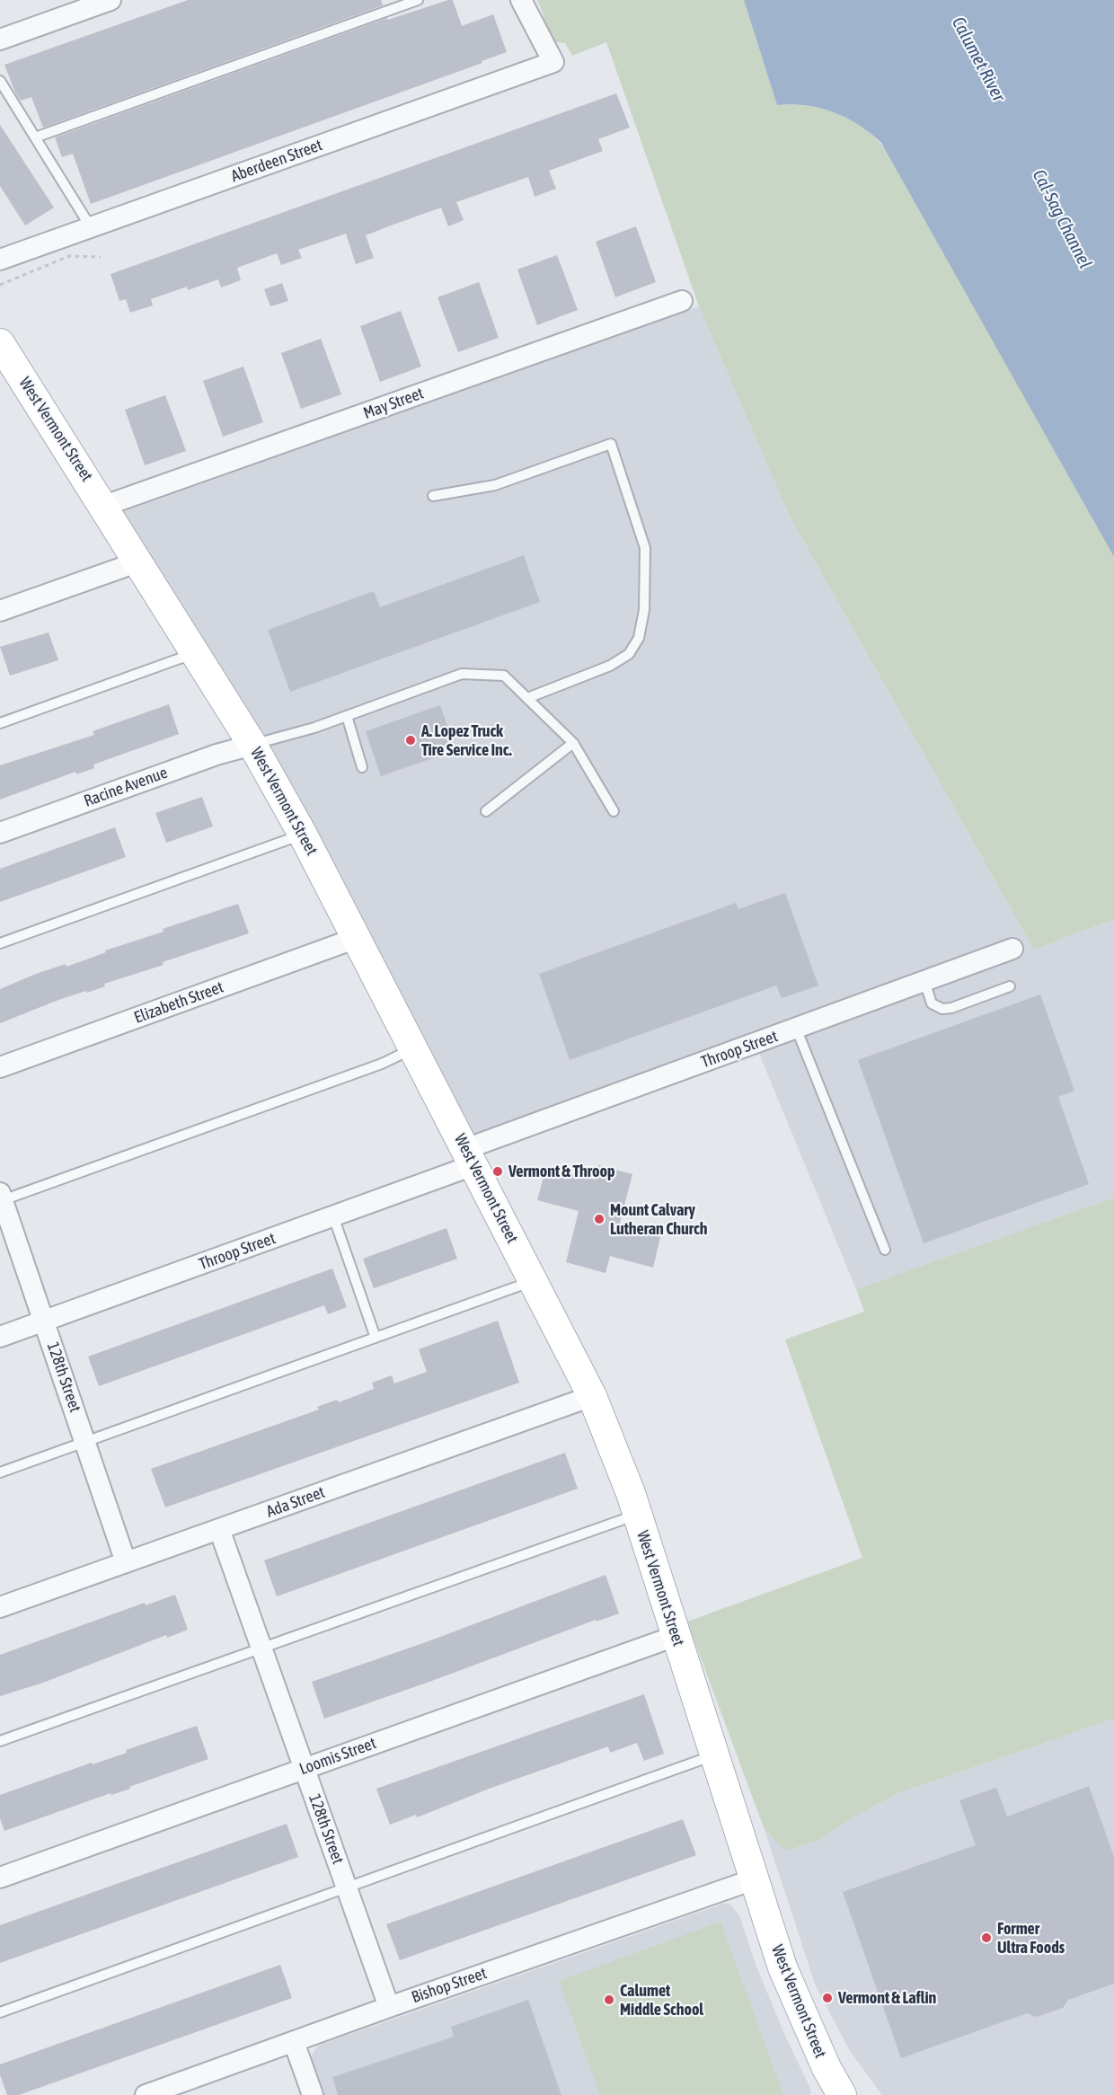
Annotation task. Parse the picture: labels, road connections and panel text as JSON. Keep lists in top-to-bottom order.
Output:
{
  "streets": {
    "street": [
      "Aberdeen Street",
      "May Street",
      "West Vermont Street",
      "Racine Avenue",
      "Elizabeth Street",
      "Throop Street",
      "128th Street",
      "Ada Street",
      "Loomis Street",
      "Bishop Street"
    ]
  },
  "crossings": [
    ["May Street", "West Vermont Street"],
    ["West Vermont Street", "Racine Avenue"],
    ["West Vermont Street", "Elizabeth Street"],
    ["West Vermont Street", "Throop Street"],
    ["West Vermont Street", "Ada Street"],
    ["West Vermont Street", "Loomis Street"],
    ["West Vermont Street", "Bishop Street"],
    ["Throop Street", "128th Street"],
    ["128th Street", "Ada Street"],
    ["128th Street", "Loomis Street"],
    ["128th Street", "Bishop Street"]
  ],
  "water": ["Calumet River", "Cal-Sag Channel"],
  "places": [
    "A. Lopez Truck Tire Service Inc.",
    "Vermont & Throop",
    "Mount Calvary Lutheran Church",
    "Former Ultra Foods",
    "Vermont & Laflin",
    "Calumet Middle School"
  ]
}
